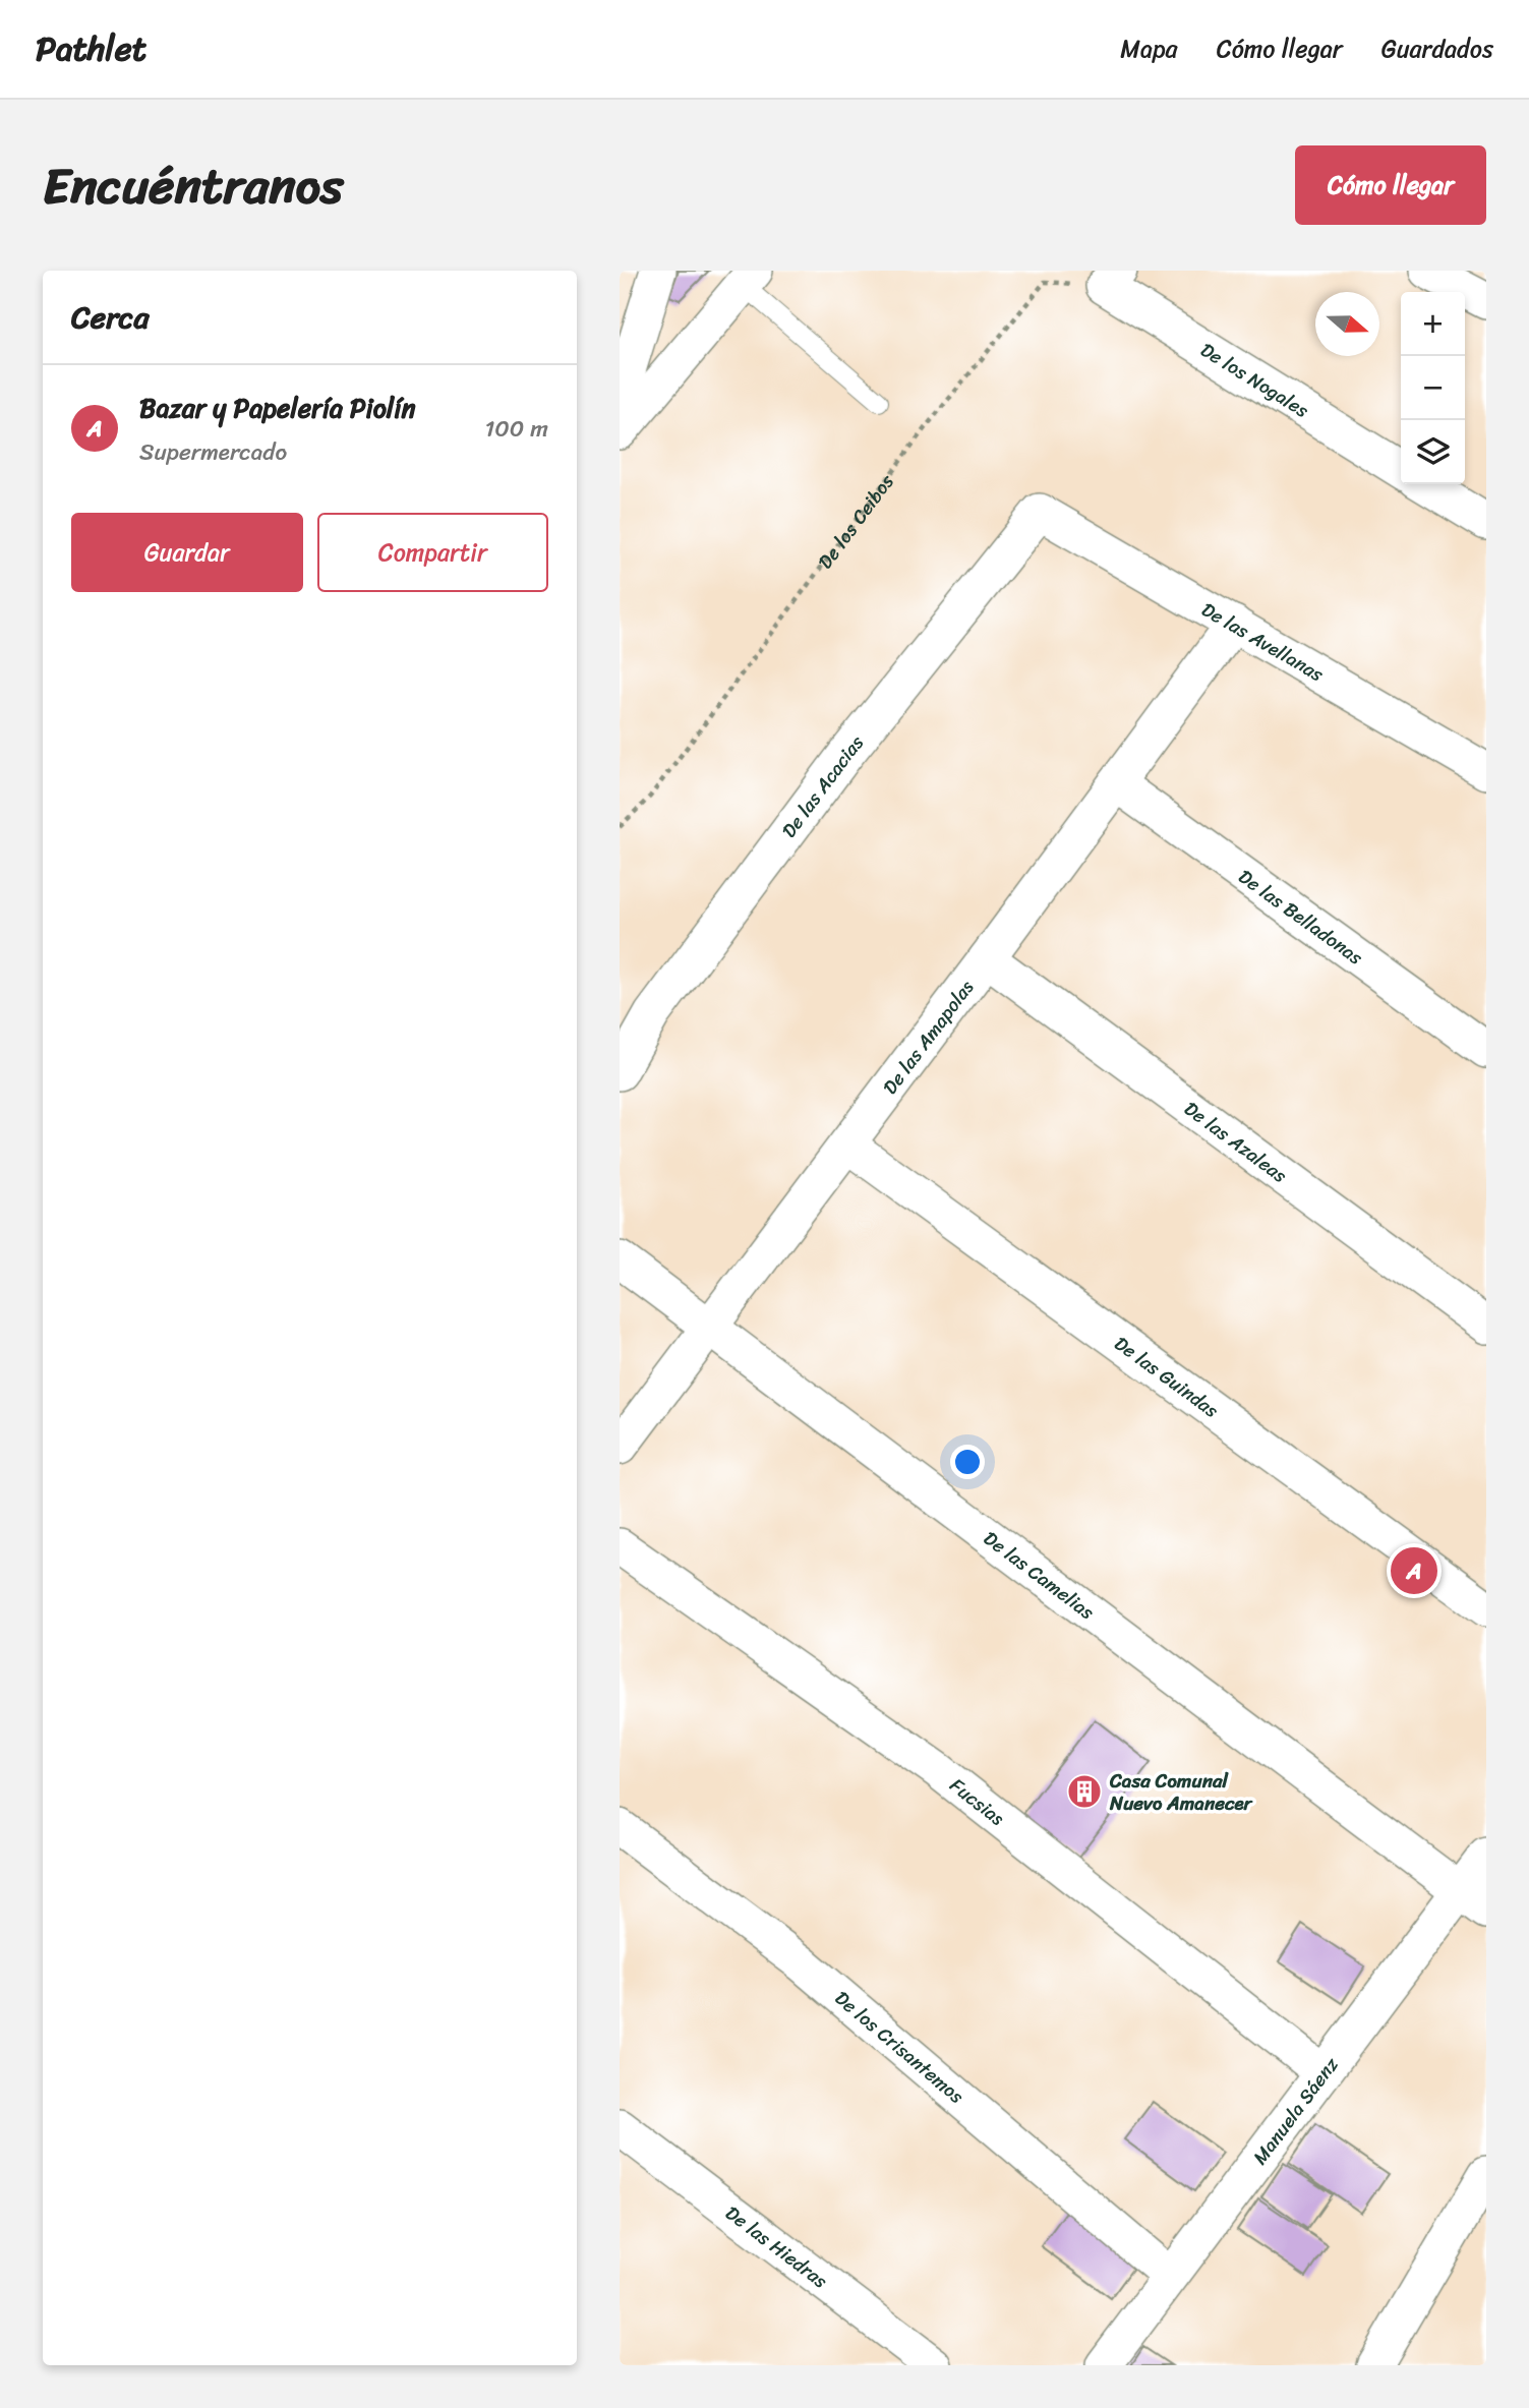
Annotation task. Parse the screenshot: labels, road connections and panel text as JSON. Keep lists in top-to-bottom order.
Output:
{
  "streets": {
    "street": [
      "De los Nogales",
      "De las Avellanas",
      "De las Acacias",
      "De las Belladonas",
      "De las Amapolas",
      "De las Azaleas",
      "De las Guindas",
      "De las Camelias",
      "Fucsias",
      "De los Crisantemos",
      "Manuela Sáenz",
      "De las Hiedras"
    ],
    "path": ["De los Ceibos"]
  },
  "crossings": [
    ["De los Nogales", "De los Ceibos"],
    ["De las Avellanas", "De las Acacias"],
    ["De las Avellanas", "De las Amapolas"],
    ["De las Belladonas", "De las Amapolas"],
    ["De las Amapolas", "De las Azaleas"],
    ["De las Amapolas", "De las Guindas"],
    ["De las Amapolas", "De las Camelias"],
    ["De las Camelias", "Manuela Sáenz"],
    ["Fucsias", "Manuela Sáenz"],
    ["De los Crisantemos", "Manuela Sáenz"]
  ],
  "places": {
    "building": ["Casa Comunal Nuevo Amanecer"]
  },
  "north": "right",
  "page": {
    "header": "Pathlet",
    "nav": ["Mapa", "Cómo llegar", "Guardados"],
    "title": "Encuéntranos",
    "buttons": [
      "Cómo llegar",
      ["Guardar", "Compartir"]
    ],
    "heading": "Cerca",
    "map_buttons": ["+", "−"],
    "list": [
      {
        "mark": "A",
        "name": "Bazar y Papelería Piolín",
        "note": "Supermercado",
        "value": "100 m"
      }
    ],
    "pins": "A"
  }
}
